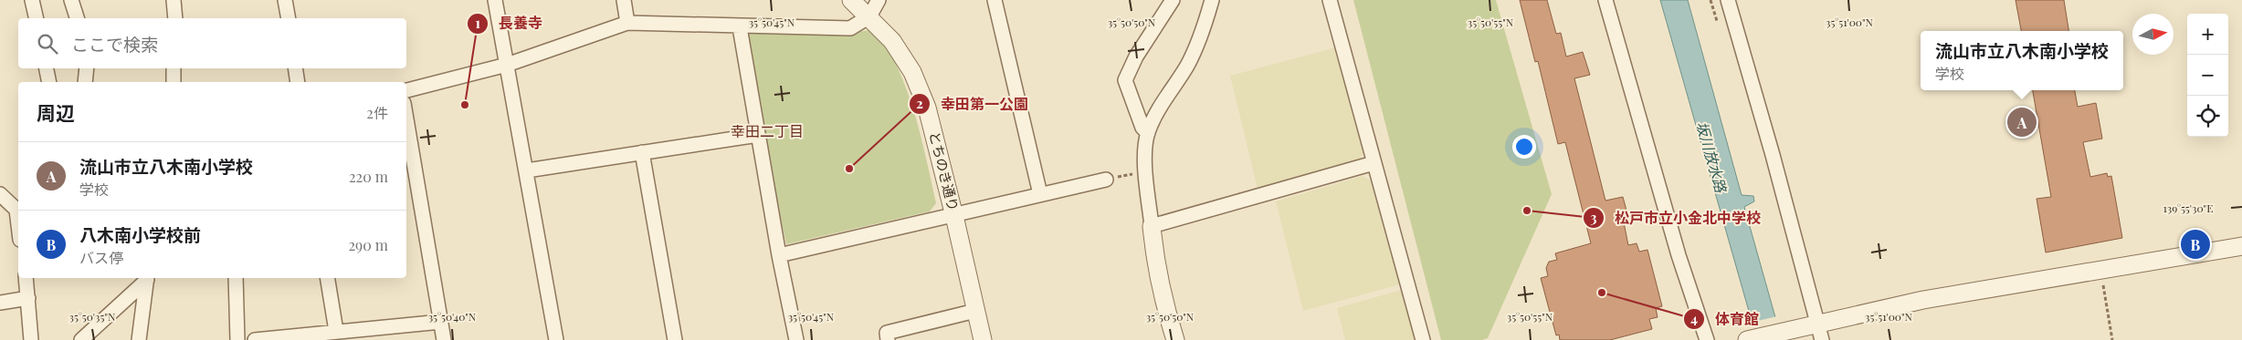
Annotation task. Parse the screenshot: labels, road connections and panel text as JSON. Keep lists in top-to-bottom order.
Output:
{
  "streets": {
    "street": ["とちのき通り"]
  },
  "districts": ["幸田二丁目"],
  "water": ["坂川放水路"],
  "places": [
    "長養寺",
    "幸田第一公園",
    "松戸市立小金北中学校",
    "体育館"
  ],
  "north": "right",
  "page": {
    "map_buttons": ["+", "−"],
    "search": "ここで検索",
    "popup": ["流山市立八木南小学校", "学校"],
    "heading": ["周辺", "2件"],
    "pins": ["A", "B"],
    "list": [
      {
        "mark": "A",
        "name": "流山市立八木南小学校",
        "note": "学校",
        "value": "220 m"
      },
      {
        "mark": "B",
        "name": "八木南小学校前",
        "note": "バス停",
        "value": "290 m"
      }
    ]
  },
  "coordinates": [
    "35°50'45\"N",
    "35°50'50\"N",
    "35°50'55\"N",
    "35°51'00\"N",
    "139°55'30\"E",
    "35°50'35\"N",
    "35°50'40\"N"
  ]
}
